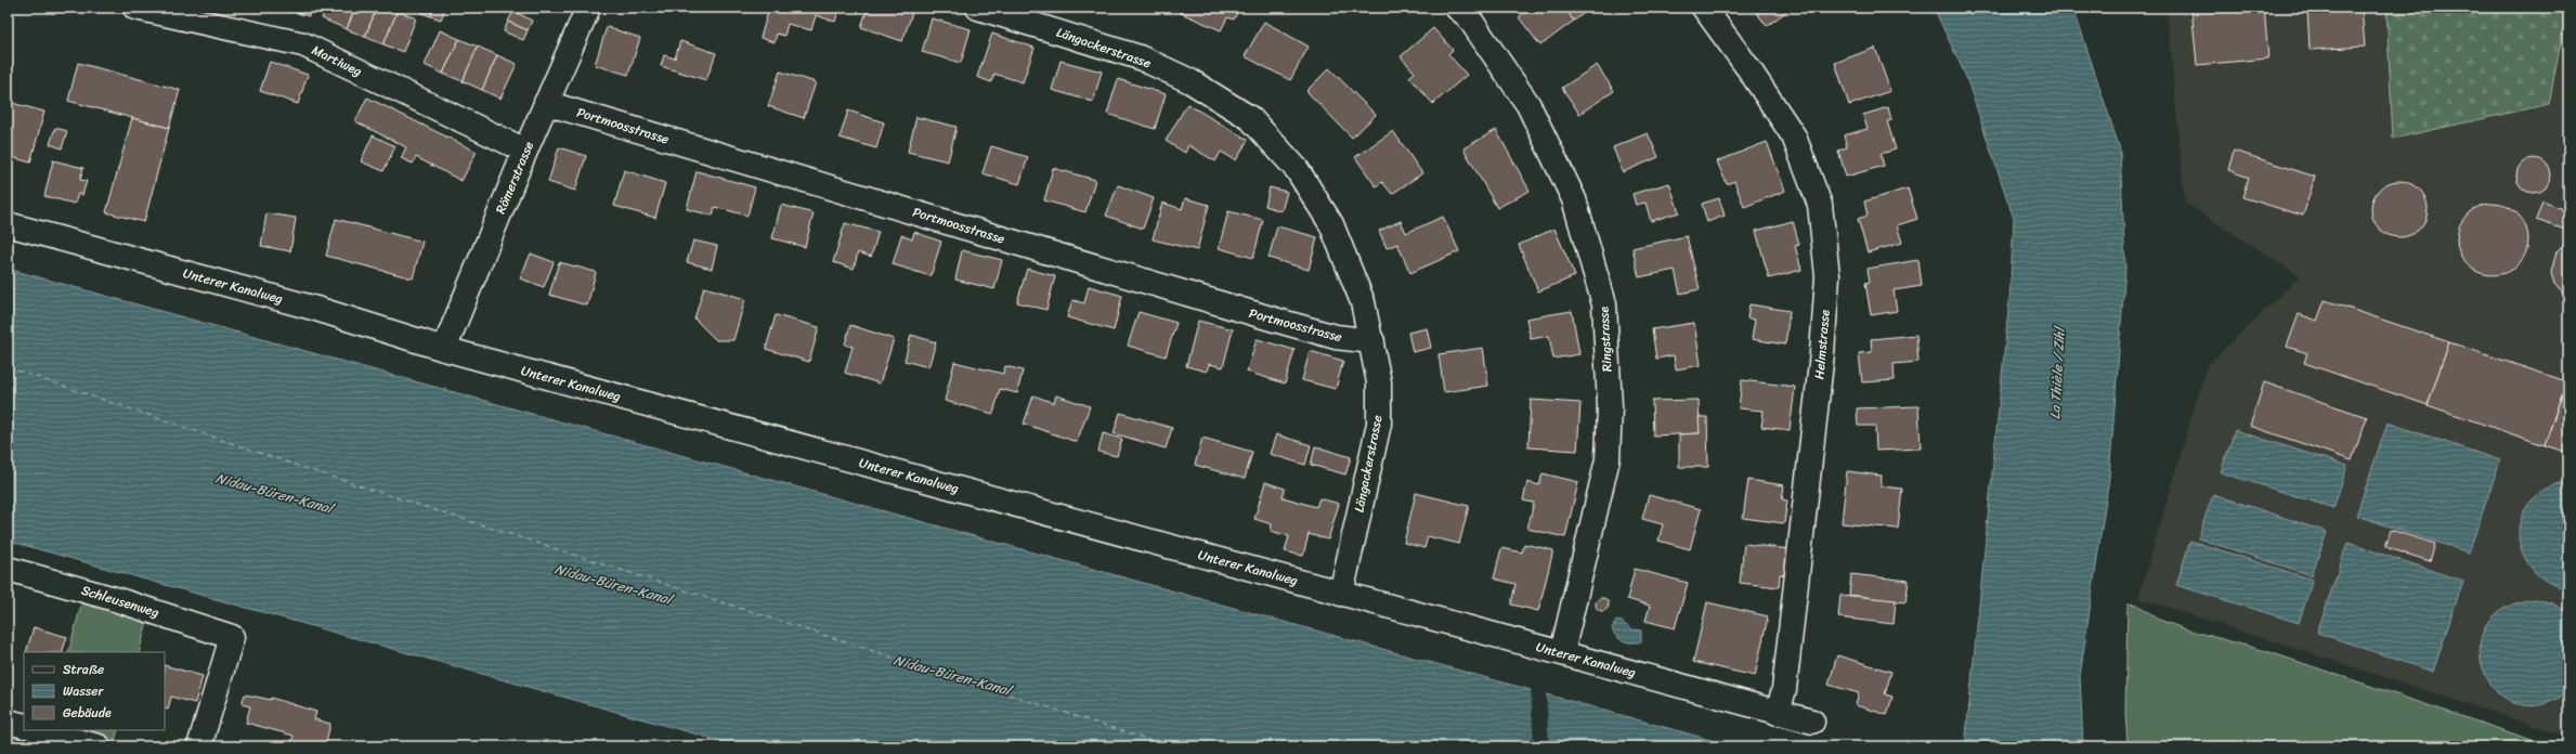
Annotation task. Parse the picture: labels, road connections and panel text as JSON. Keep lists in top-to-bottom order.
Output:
{
  "streets": {
    "street": [
      "Längackerstrasse",
      "Martiweg",
      "Portmoosstrasse",
      "Römerstrasse",
      "Unterer Kanalweg",
      "Ringstrasse",
      "Helmstrasse",
      "Schleusenweg"
    ]
  },
  "crossings": [
    ["Längackerstrasse", "Portmoosstrasse"],
    ["Längackerstrasse", "Unterer Kanalweg"],
    ["Martiweg", "Römerstrasse"],
    ["Portmoosstrasse", "Römerstrasse"],
    ["Römerstrasse", "Unterer Kanalweg"],
    ["Unterer Kanalweg", "Ringstrasse"],
    ["Unterer Kanalweg", "Helmstrasse"]
  ],
  "water": ["La Thièle / Zihl", "Nidau-Büren-Kanal"],
  "legend": ["Straße", "Wasser", "Gebäude"]
}
